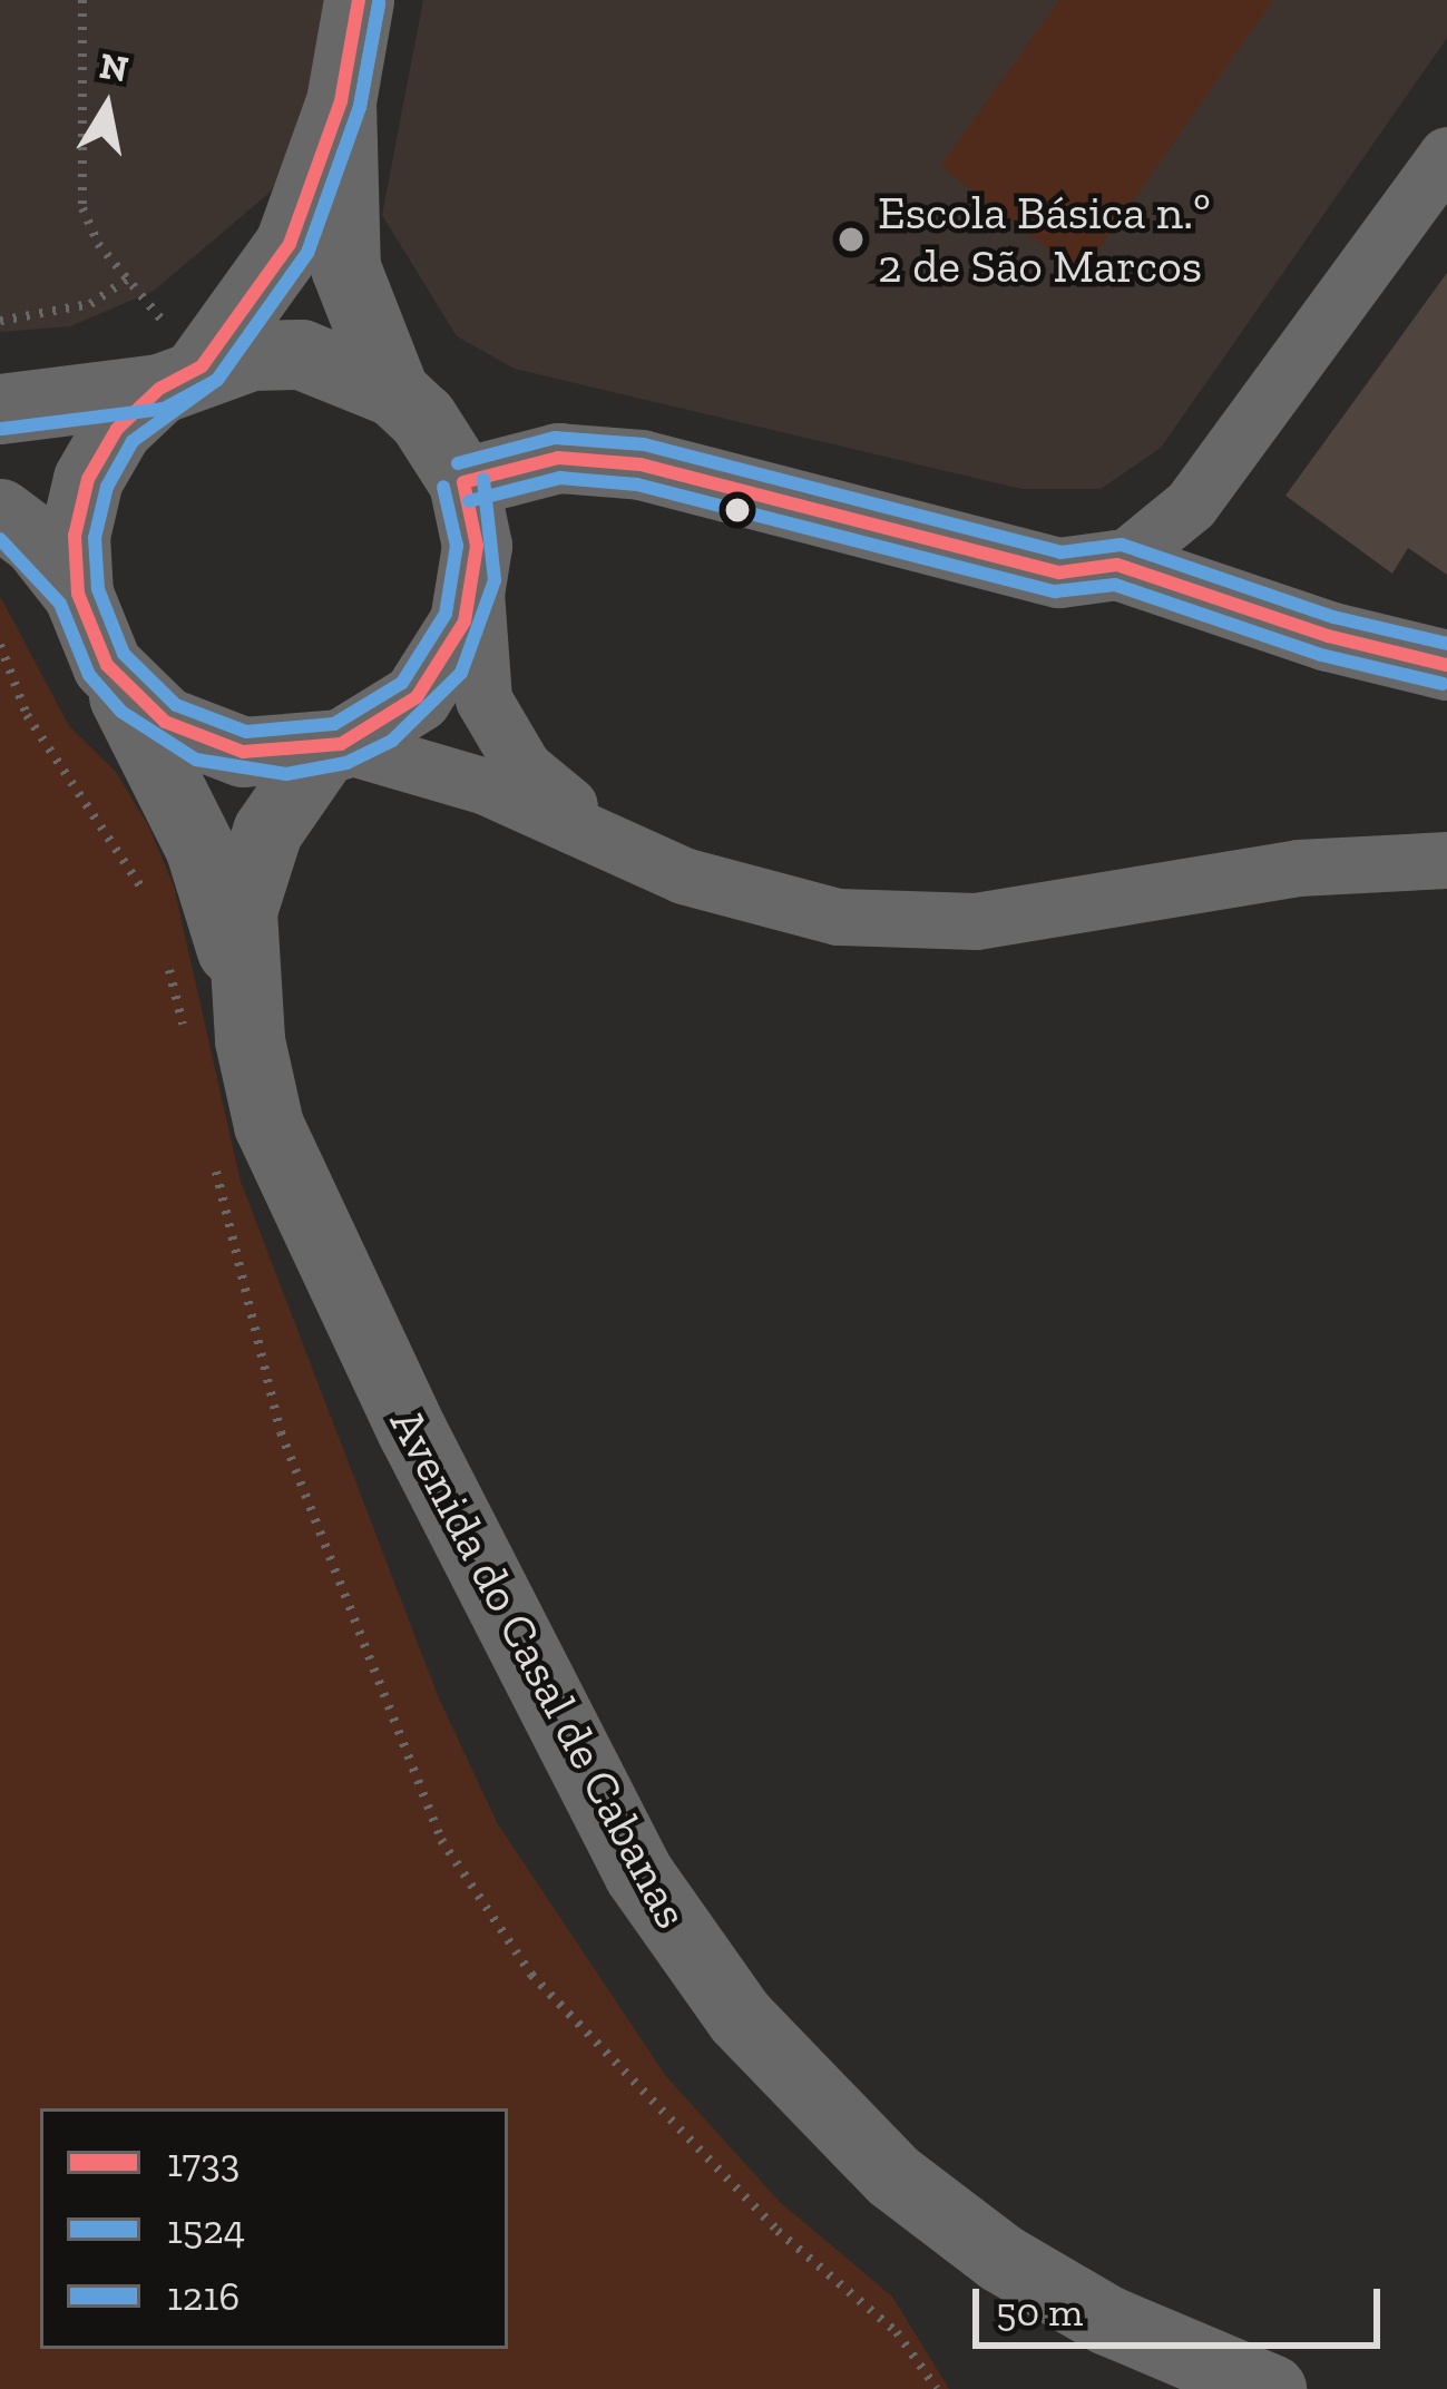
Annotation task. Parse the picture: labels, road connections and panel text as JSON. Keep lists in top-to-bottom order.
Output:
{
  "streets": {
    "street": ["Avenida do Casal de Cabanas"]
  },
  "places": ["Escola Básica n.º 2 de São Marcos"],
  "lines": ["transit line 1733", "transit line 1524", "transit line 1216"],
  "legend": ["1733", "1524", "1216"],
  "scale_bar": "50 m",
  "north": "top"
}
